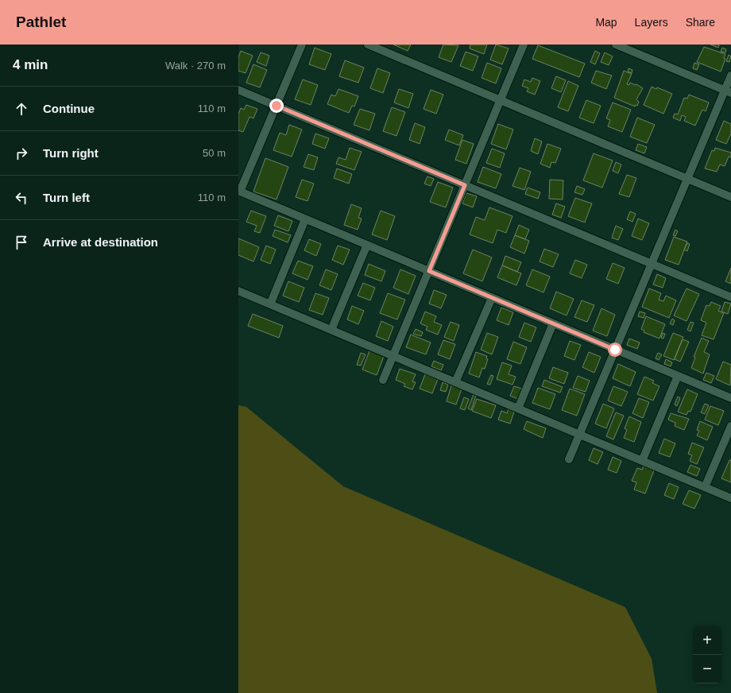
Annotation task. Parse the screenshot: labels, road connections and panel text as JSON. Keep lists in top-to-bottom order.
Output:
{
  "page": {
    "header": "Pathlet",
    "nav": ["Map", "Layers", "Share"],
    "heading": ["4 min", "Walk · 270 m"],
    "list": [
      ["Continue", "110 m"],
      ["Turn right", "50 m"],
      ["Turn left", "110 m"],
      "Arrive at destination"
    ],
    "map_buttons": ["+", "−"]
  }
}
